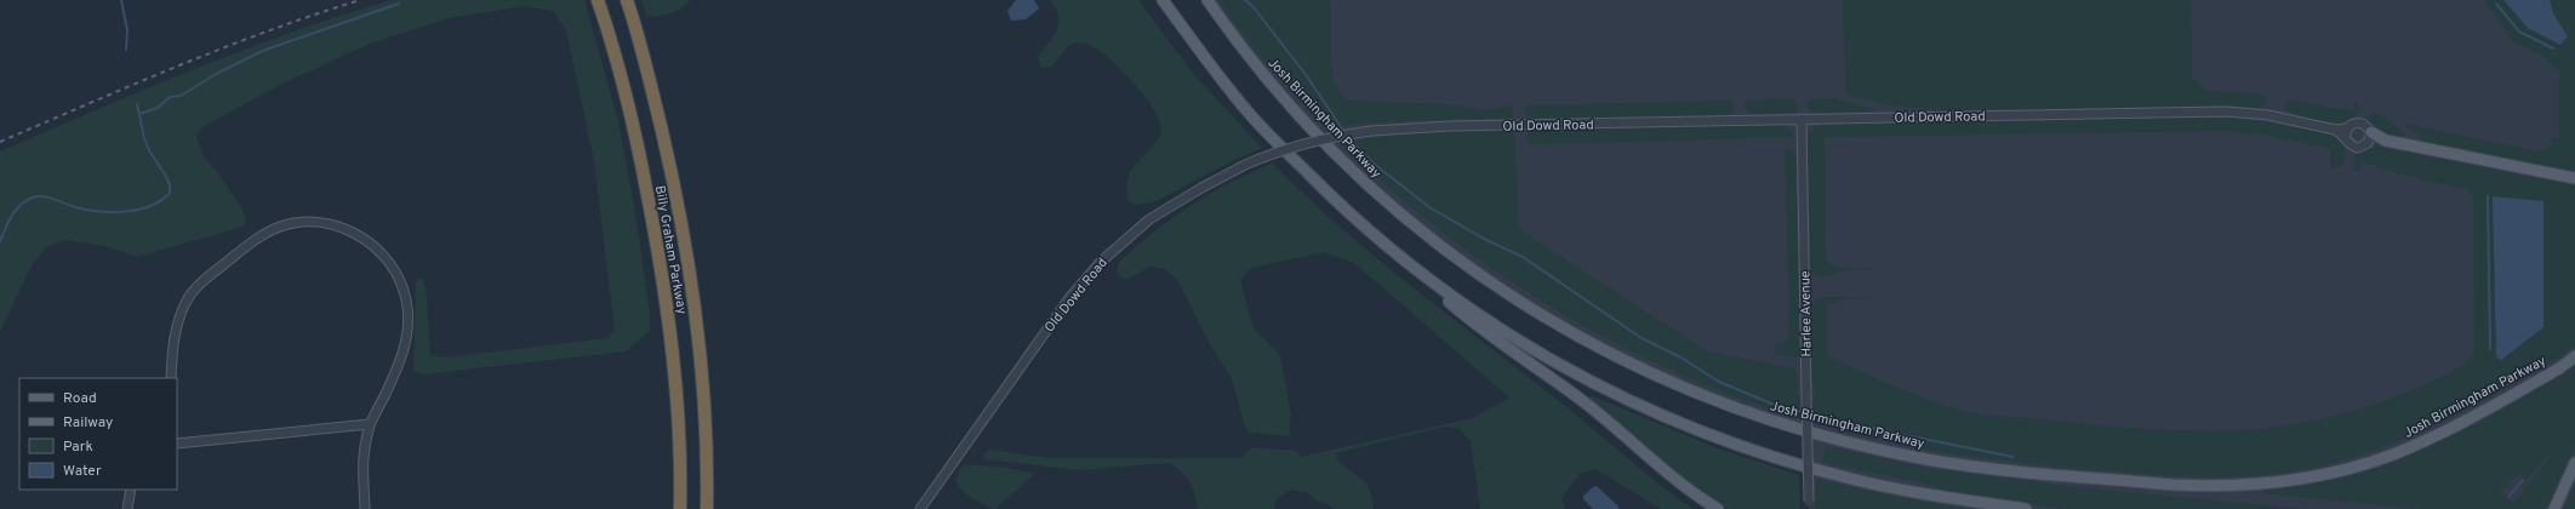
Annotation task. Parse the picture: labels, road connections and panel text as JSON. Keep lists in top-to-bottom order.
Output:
{
  "streets": {
    "highway": ["Billy Graham Parkway"],
    "main road": ["Josh Birmingham Parkway"],
    "street": ["Old Dowd Road", "Harlee Avenue"]
  },
  "crossings": [
    ["Old Dowd Road", "Harlee Avenue"]
  ],
  "legend": [
    "Road",
    "Railway",
    "Park",
    "Water"
  ]
}
